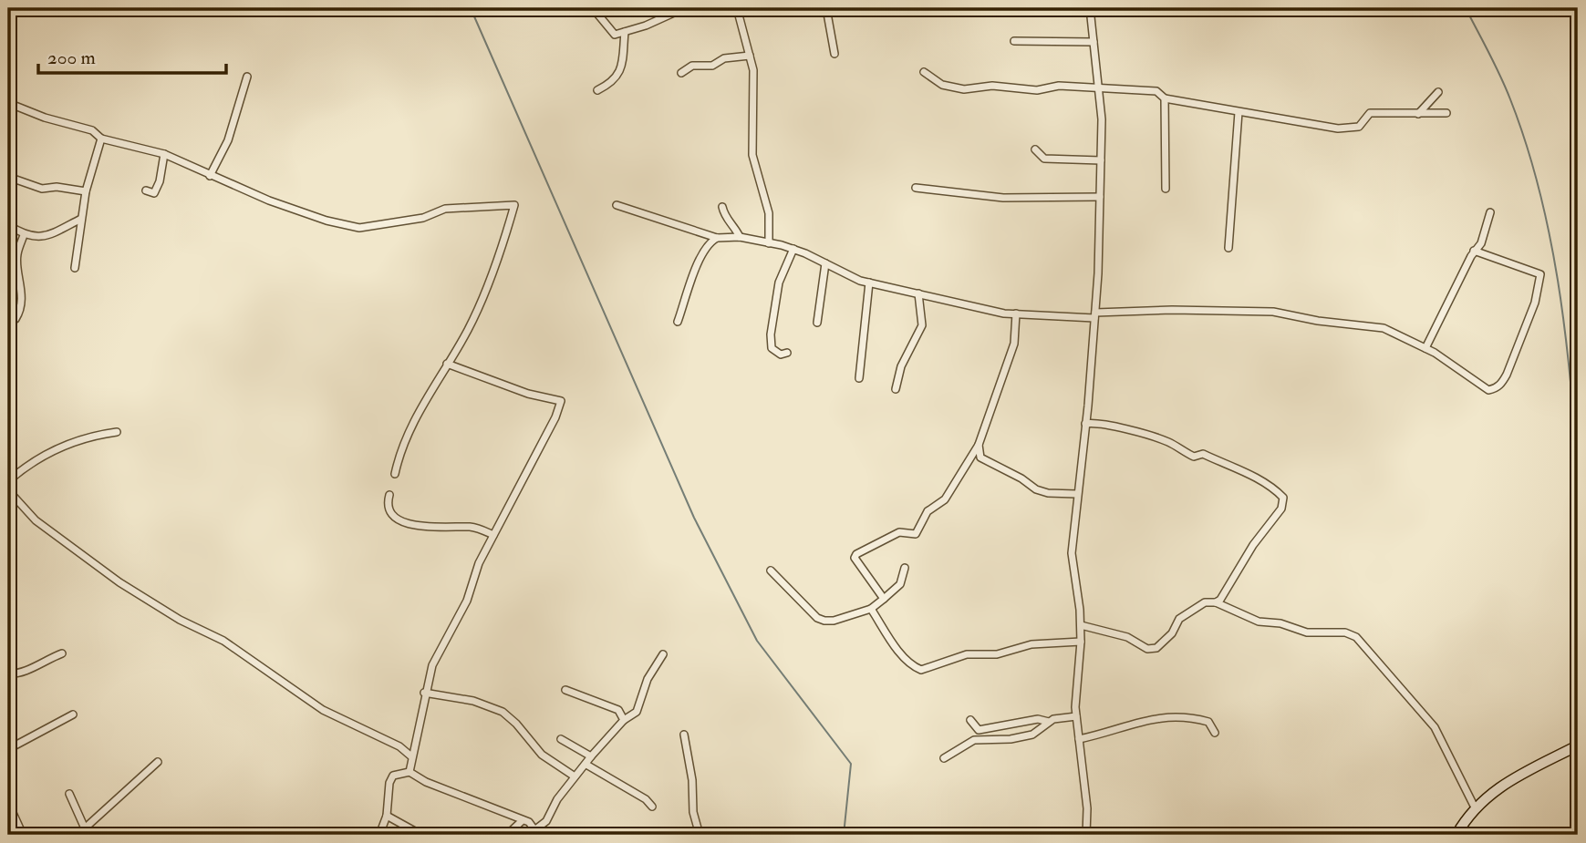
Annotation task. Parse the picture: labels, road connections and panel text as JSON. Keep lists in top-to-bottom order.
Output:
{
  "scale_bar": "200 m"
}
